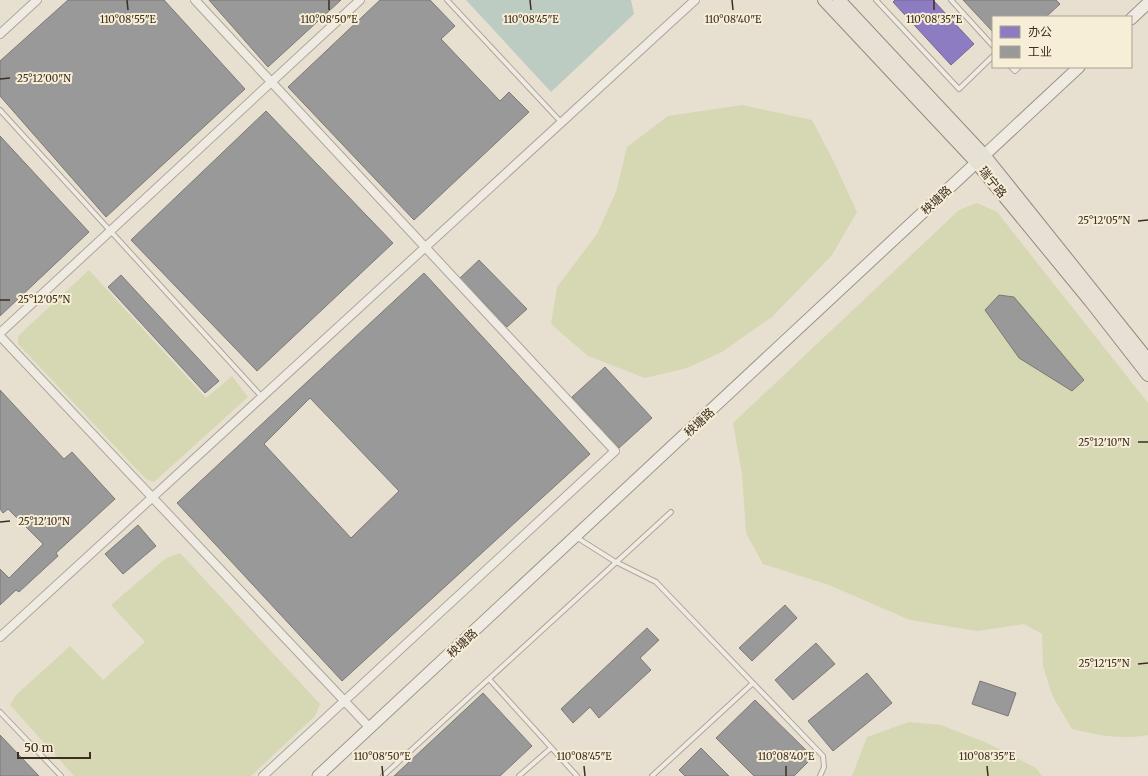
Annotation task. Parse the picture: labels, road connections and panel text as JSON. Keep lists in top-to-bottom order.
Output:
{
  "streets": {
    "main road": ["瑞宁路", "秧塘路"]
  },
  "crossings": [
    ["瑞宁路", "秧塘路"]
  ],
  "legend": ["办公", "工业"],
  "scale_bar": "50 m",
  "coordinates": [
    "110°08'55\"E",
    "110°08'50\"E",
    "110°08'45\"E",
    "110°08'40\"E",
    "110°08'35\"E",
    "25°12'00\"N",
    "25°12'05\"N",
    "25°12'10\"N",
    "25°12'15\"N"
  ]
}
